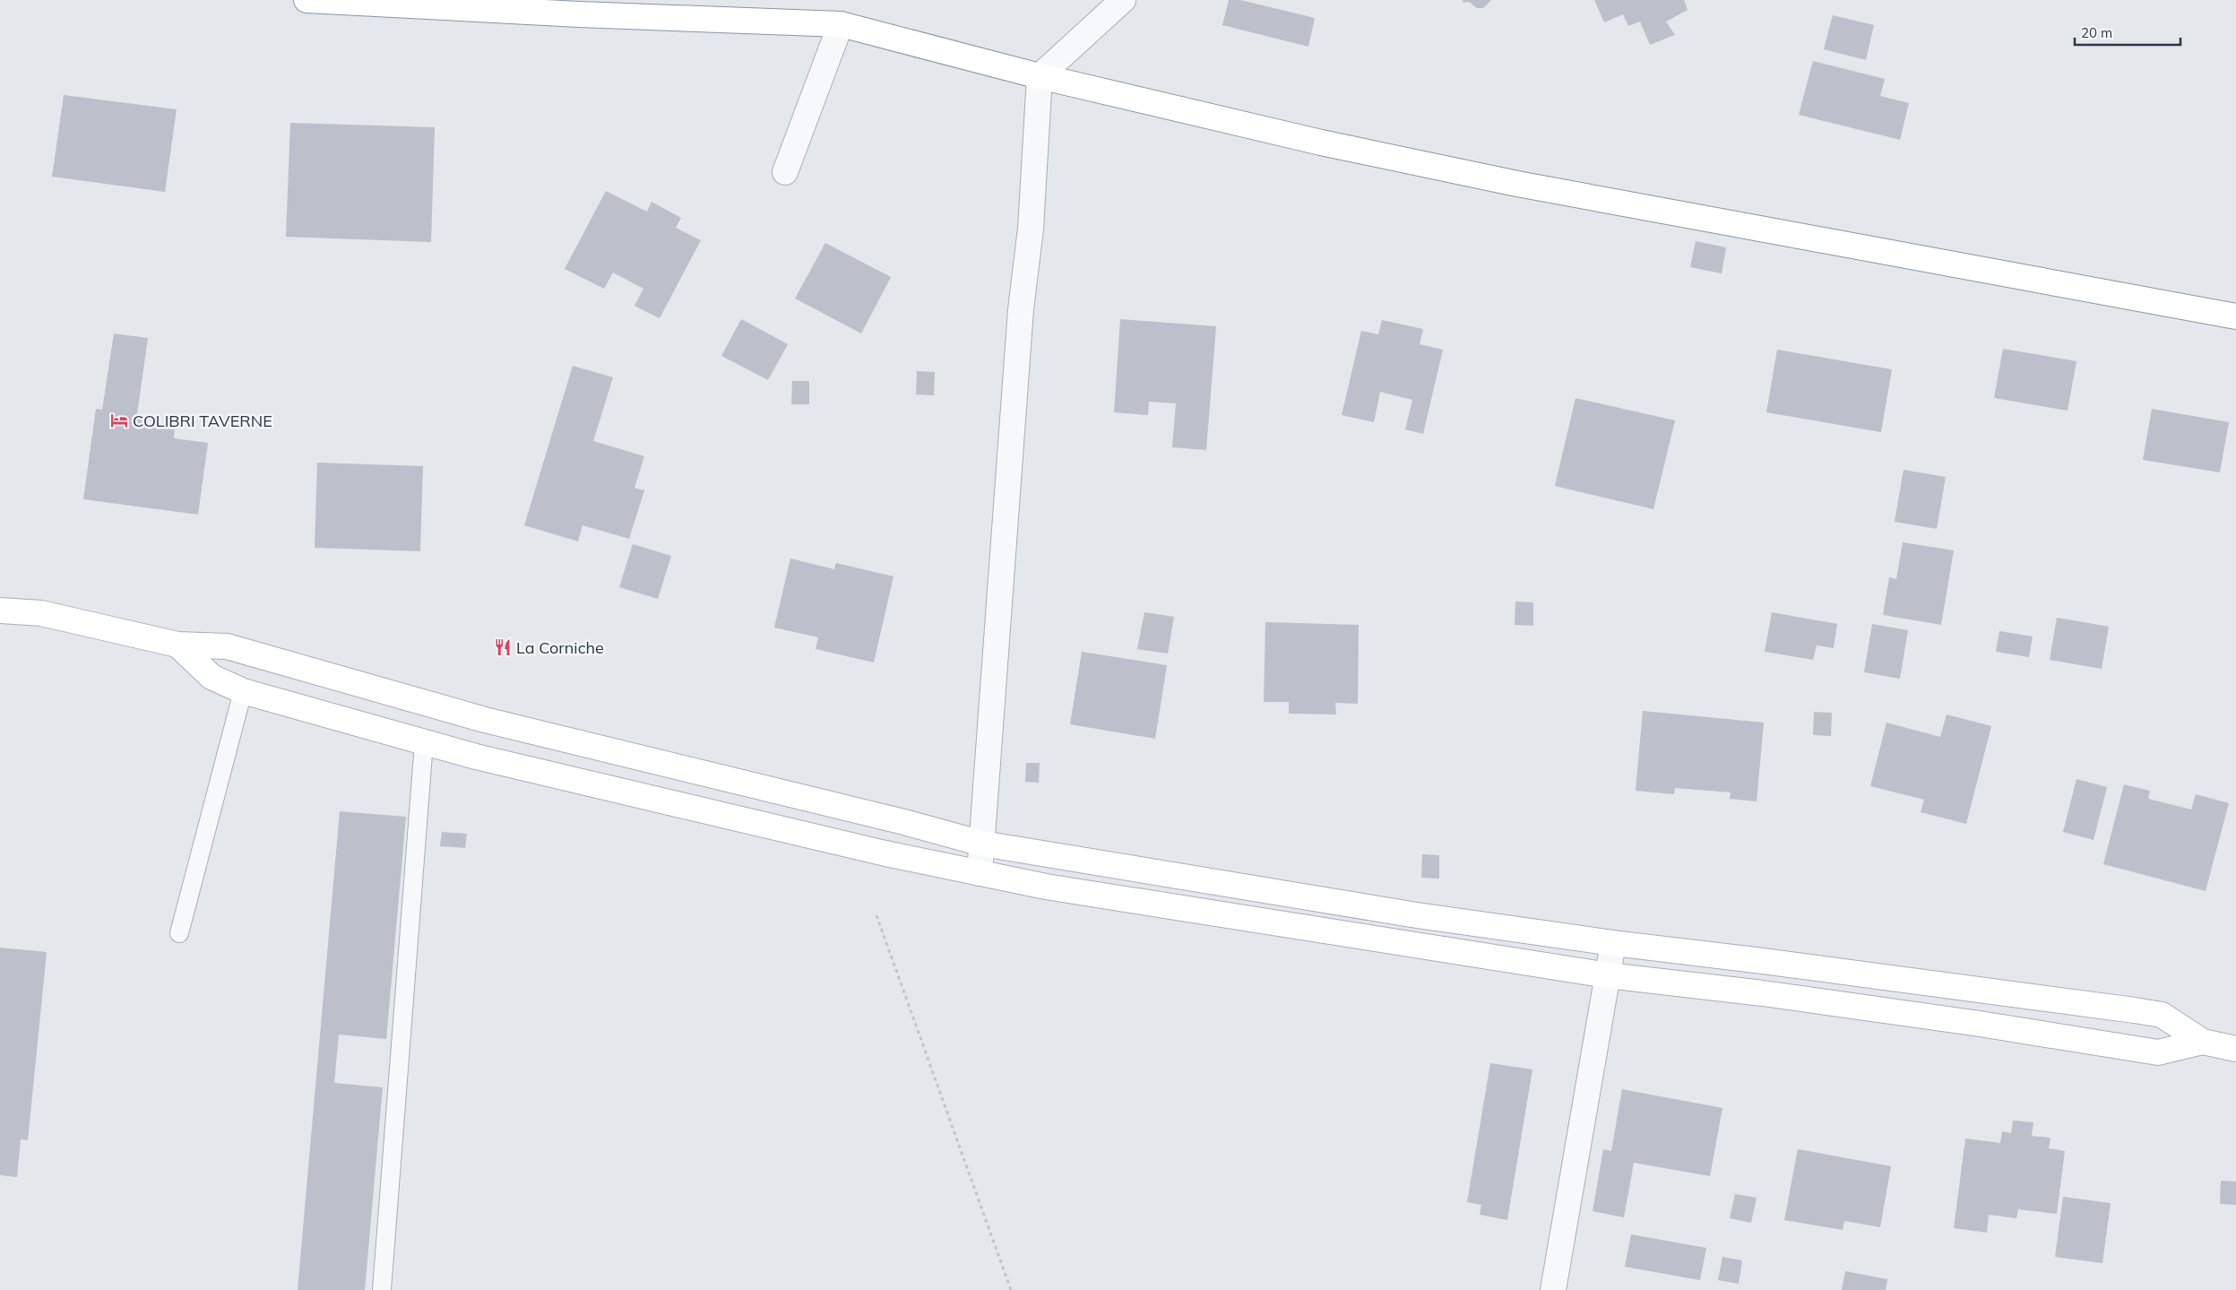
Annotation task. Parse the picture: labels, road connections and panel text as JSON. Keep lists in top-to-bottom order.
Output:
{
  "places": {
    "hotel": ["COLIBRI TAVERNE"],
    "restaurant": ["La Corniche"]
  },
  "scale_bar": "20 m"
}
